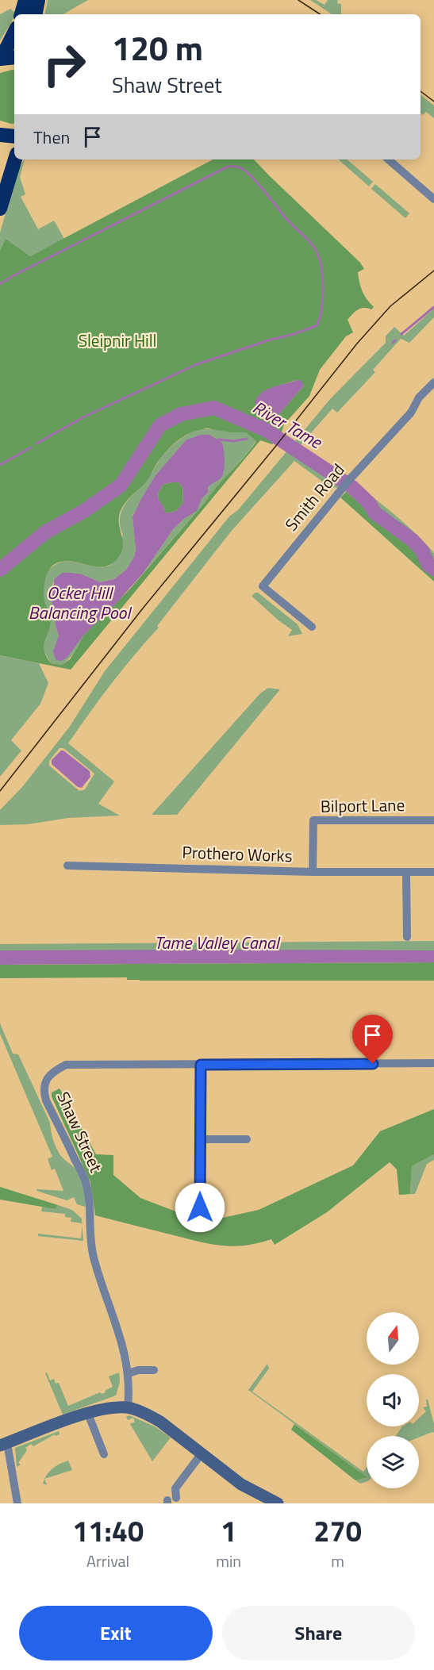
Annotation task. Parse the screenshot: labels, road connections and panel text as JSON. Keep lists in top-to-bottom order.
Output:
{
  "streets": {
    "street": [
      "Smith Road",
      "Bilport Lane",
      "Prothero Works",
      "Shaw Street"
    ]
  },
  "crossings": [
    ["Bilport Lane", "Prothero Works"]
  ],
  "water": ["River Tame", "Ocker Hill Balancing Pool", "Tame Valley Canal"],
  "parks": ["Sleipnir Hill"],
  "north": "top",
  "page": {
    "turn": ["120 m", "Shaw Street"],
    "then": "Then",
    "eta": [
      "11:40",
      "Arrival",
      "1",
      "min",
      "270",
      "m"
    ],
    "buttons": ["Exit", "Share"]
  }
}
